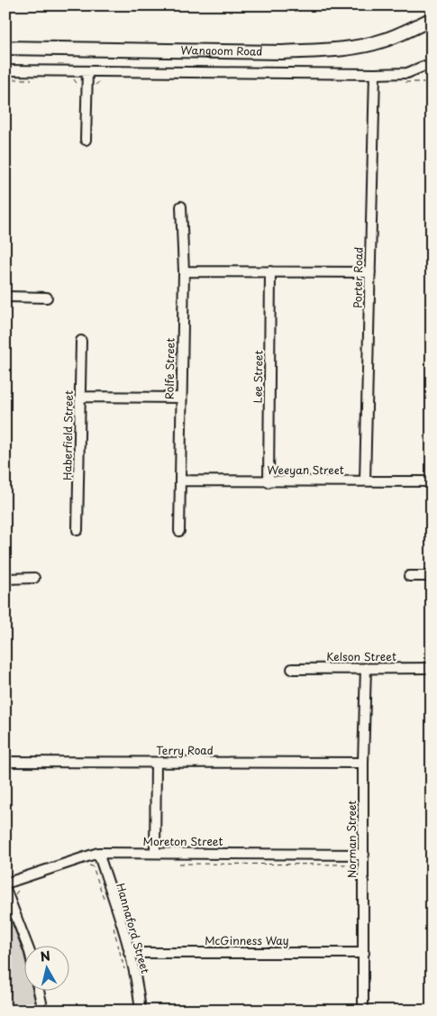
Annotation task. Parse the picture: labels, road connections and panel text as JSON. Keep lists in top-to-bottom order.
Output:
{
  "streets": {
    "street": [
      "Wangoom Road",
      "Porter Road",
      "Rolfe Street",
      "Lee Street",
      "Haberfield Street",
      "Weeyan Street",
      "Kelson Street",
      "Terry Road",
      "Norman Street",
      "Moreton Street",
      "Hannaford Street",
      "McGinness Way"
    ]
  },
  "crossings": [
    ["Wangoom Road", "Porter Road"],
    ["Porter Road", "Weeyan Street"],
    ["Rolfe Street", "Weeyan Street"],
    ["Lee Street", "Weeyan Street"],
    ["Kelson Street", "Norman Street"],
    ["Terry Road", "Norman Street"],
    ["Norman Street", "Moreton Street"],
    ["Norman Street", "McGinness Way"],
    ["Moreton Street", "Hannaford Street"],
    ["Hannaford Street", "McGinness Way"]
  ],
  "north": "top"
}
